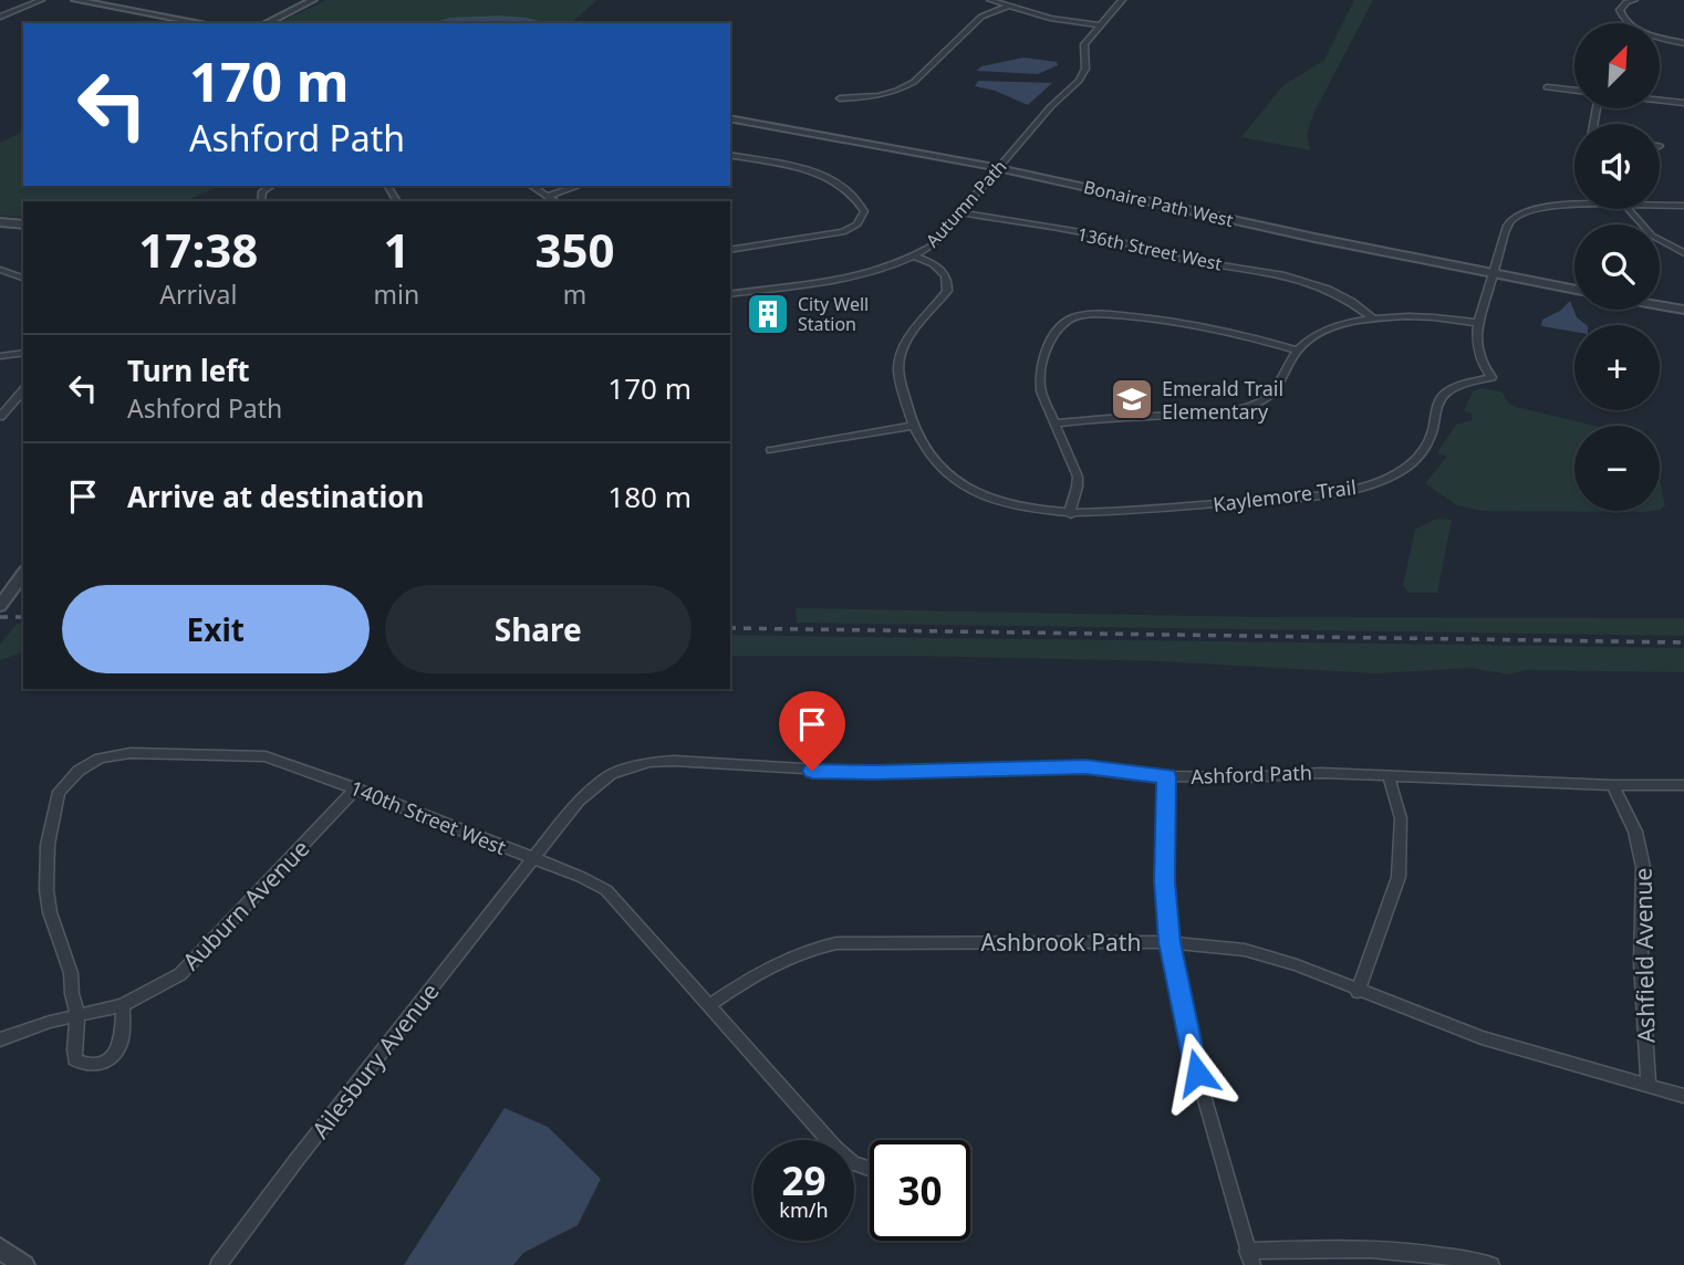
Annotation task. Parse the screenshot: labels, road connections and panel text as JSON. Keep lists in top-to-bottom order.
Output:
{
  "streets": {
    "street": [
      "Autumn Path",
      "Bonaire Path West",
      "136th Street West",
      "Kaylemore Trail",
      "Ashford Path",
      "140th Street West",
      "Auburn Avenue",
      "Ashbrook Path",
      "Ashfield Avenue",
      "Ailesbury Avenue"
    ]
  },
  "crossings": [
    ["Autumn Path", "Bonaire Path West"],
    ["Autumn Path", "136th Street West"],
    ["Autumn Path", "Kaylemore Trail"],
    ["Ashford Path", "140th Street West"],
    ["Ashford Path", "Ashfield Avenue"],
    ["Ashford Path", "Ailesbury Avenue"],
    ["140th Street West", "Auburn Avenue"],
    ["140th Street West", "Ashbrook Path"],
    ["140th Street West", "Ailesbury Avenue"],
    ["Ashbrook Path", "Ashfield Avenue"]
  ],
  "places": {
    "building": ["City Well Station"],
    "school or university": ["Emerald Trail Elementary"]
  },
  "north": "top right",
  "page": {
    "map_buttons": ["+", "−"],
    "turn": ["170 m", "Ashford Path"],
    "eta": [
      "17:38",
      "Arrival",
      "1",
      "min",
      "350",
      "m"
    ],
    "list": [
      {
        "name": "Turn left",
        "note": "Ashford Path",
        "value": "170 m"
      },
      {
        "name": "Arrive at destination",
        "value": "180 m"
      }
    ],
    "buttons": ["Exit", "Share"],
    "speed": "29 km/h",
    "limit": "30"
  }
}
